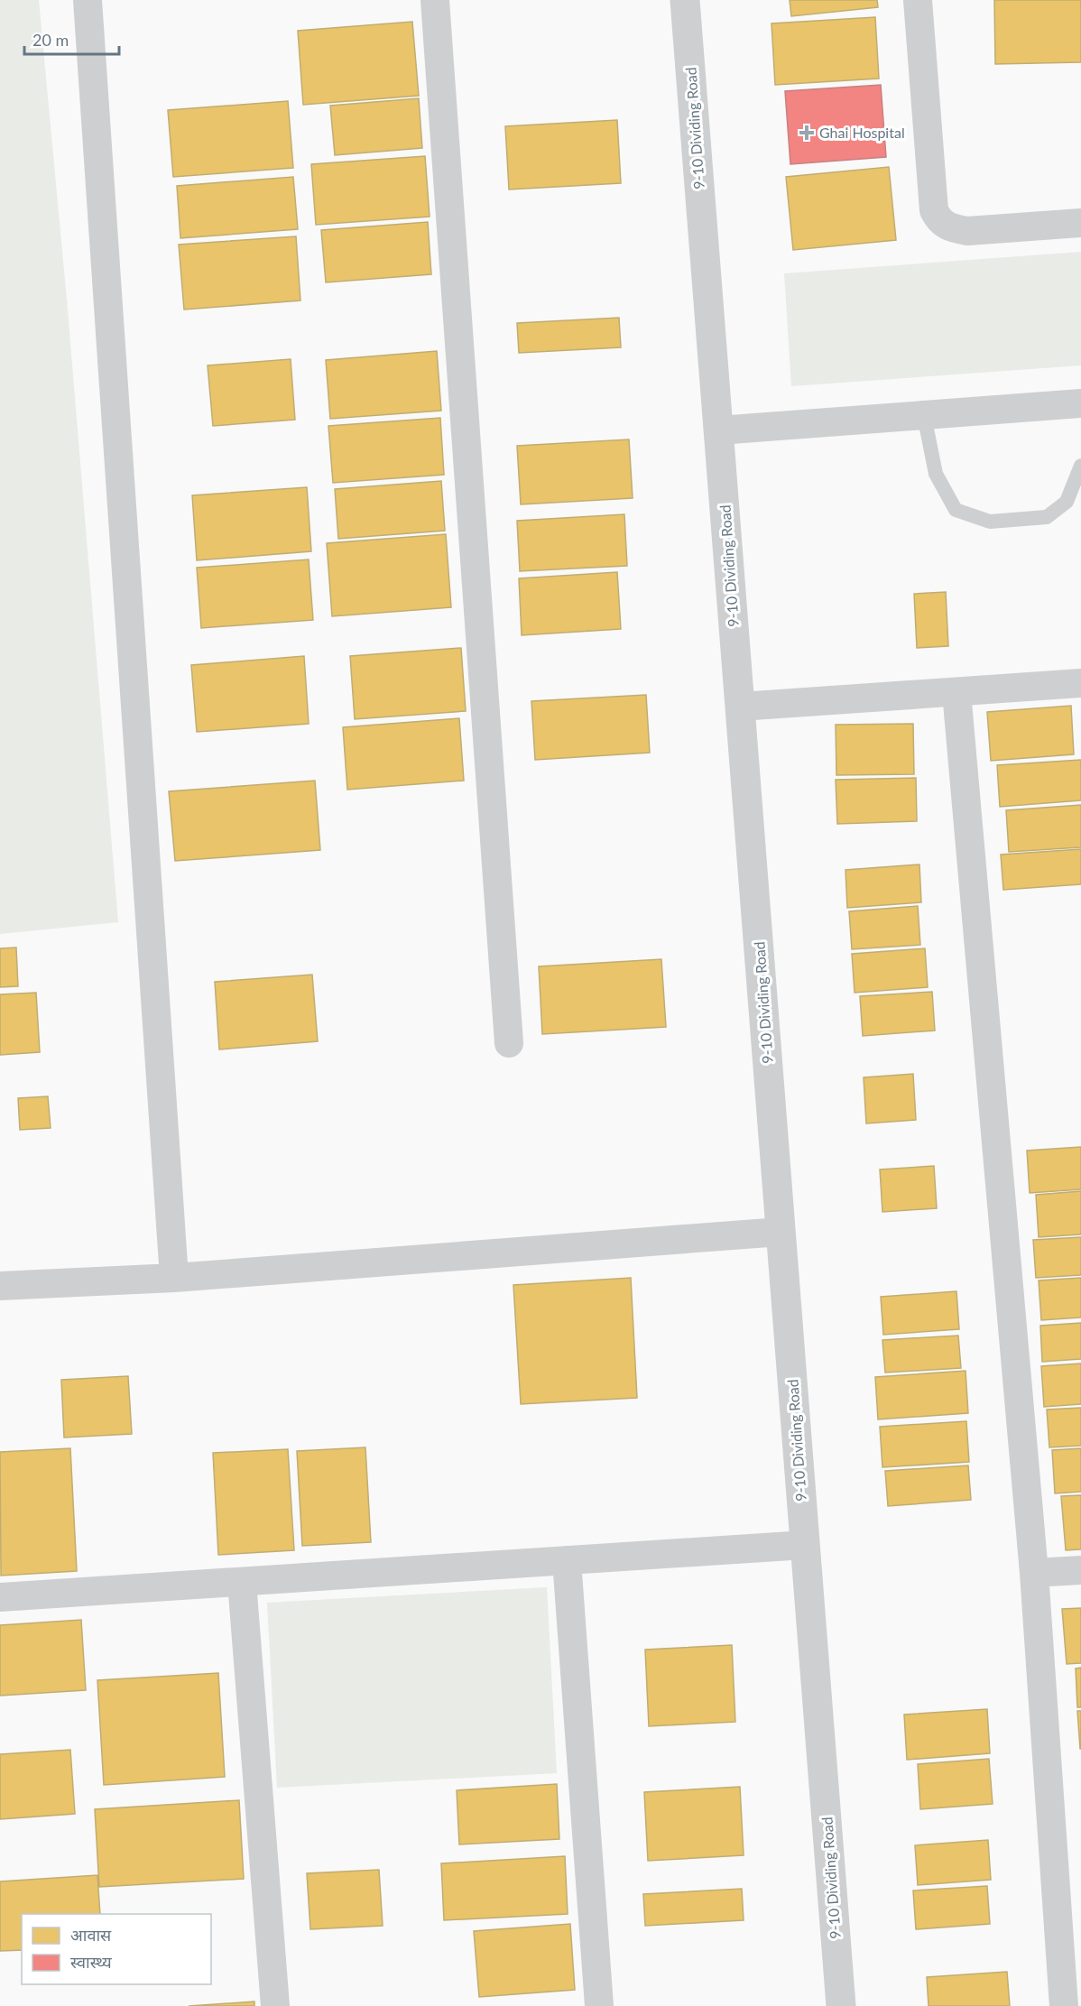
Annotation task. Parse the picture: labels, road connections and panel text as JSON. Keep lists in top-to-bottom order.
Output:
{
  "streets": {
    "street": ["9-10 Dividing Road"]
  },
  "places": {
    "health": ["Ghai Hospital"]
  },
  "legend": ["आवास", "स्वास्थ्य"],
  "scale_bar": "20 m"
}
